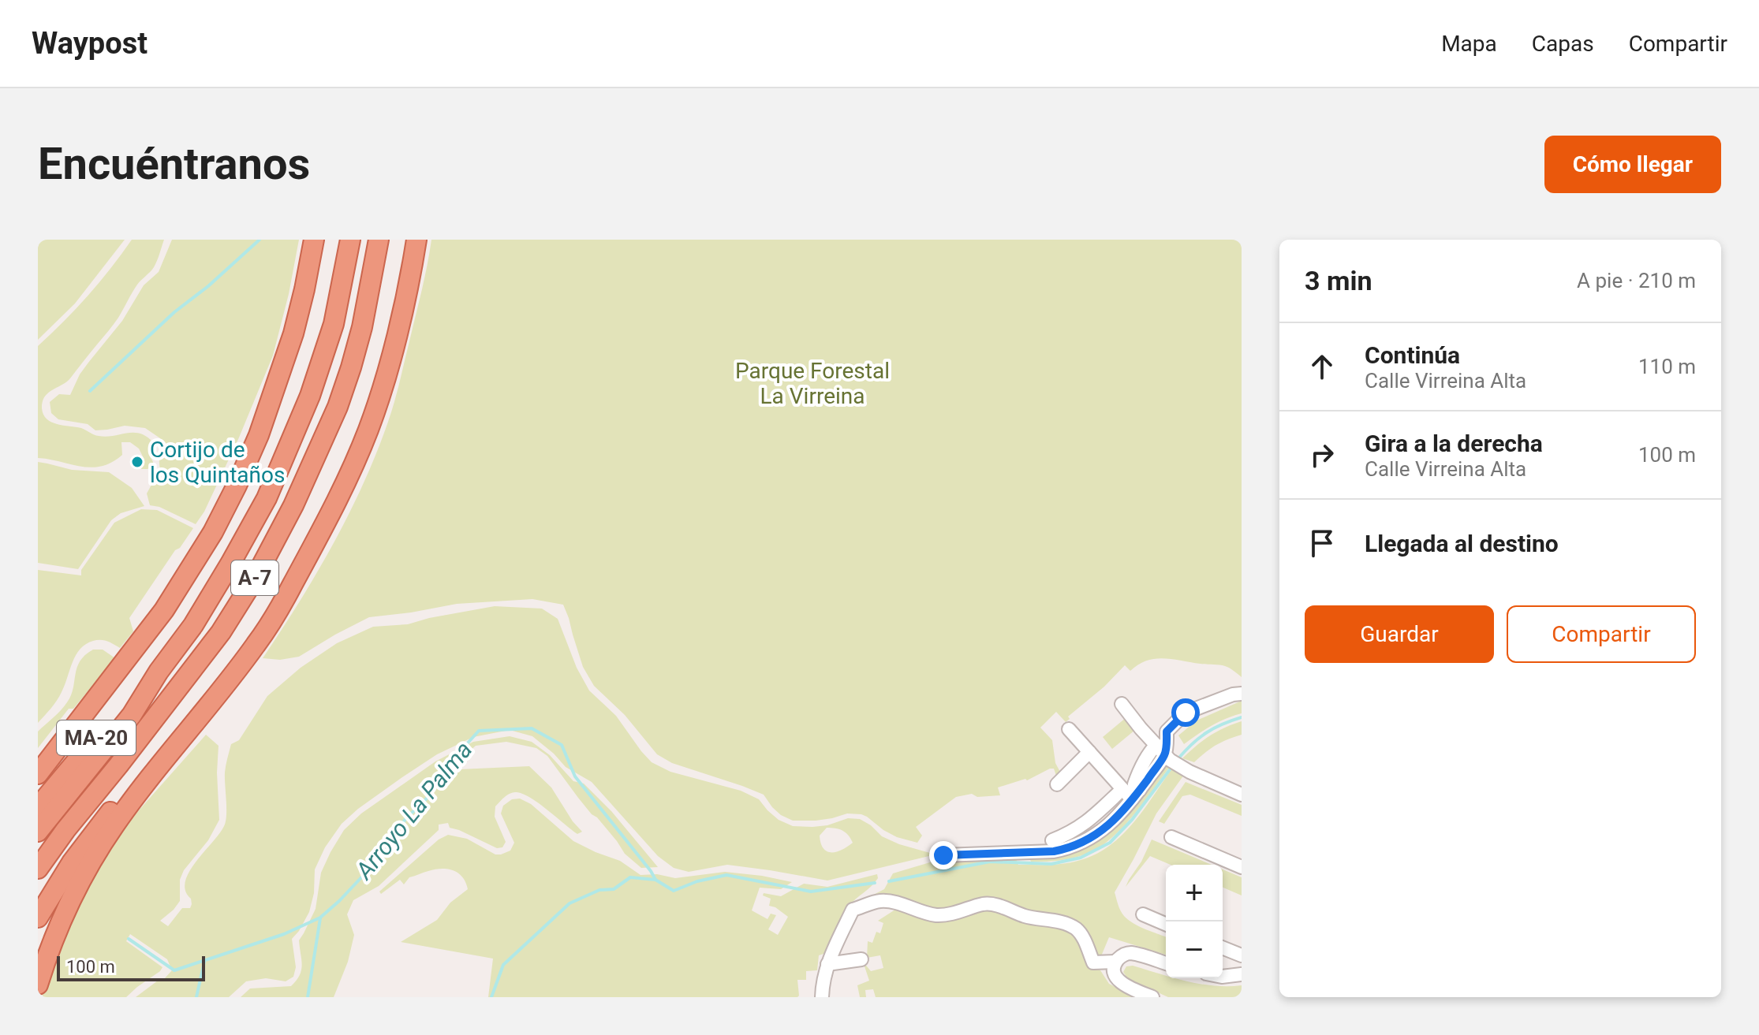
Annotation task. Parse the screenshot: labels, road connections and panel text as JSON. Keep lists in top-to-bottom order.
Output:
{
  "streets": {
    "highway": ["A-7", "MA-20"]
  },
  "crossings": [
    ["A-7", "MA-20"]
  ],
  "water": ["Arroyo La Palma"],
  "parks": ["Parque Forestal La Virreina"],
  "places": ["Cortijo de los Quintaños"],
  "scale_bar": "100 m",
  "page": {
    "header": "Waypost",
    "nav": ["Mapa", "Capas", "Compartir"],
    "buttons": [
      "Cómo llegar",
      ["Guardar", "Compartir"]
    ],
    "title": "Encuéntranos",
    "heading": ["3 min", "A pie · 210 m"],
    "list": [
      ["Continúa", "Calle Virreina Alta", "110 m"],
      ["Gira a la derecha", "Calle Virreina Alta", "100 m"],
      "Llegada al destino"
    ],
    "map_buttons": ["+", "−"],
    "scale": "100 m"
  }
}
